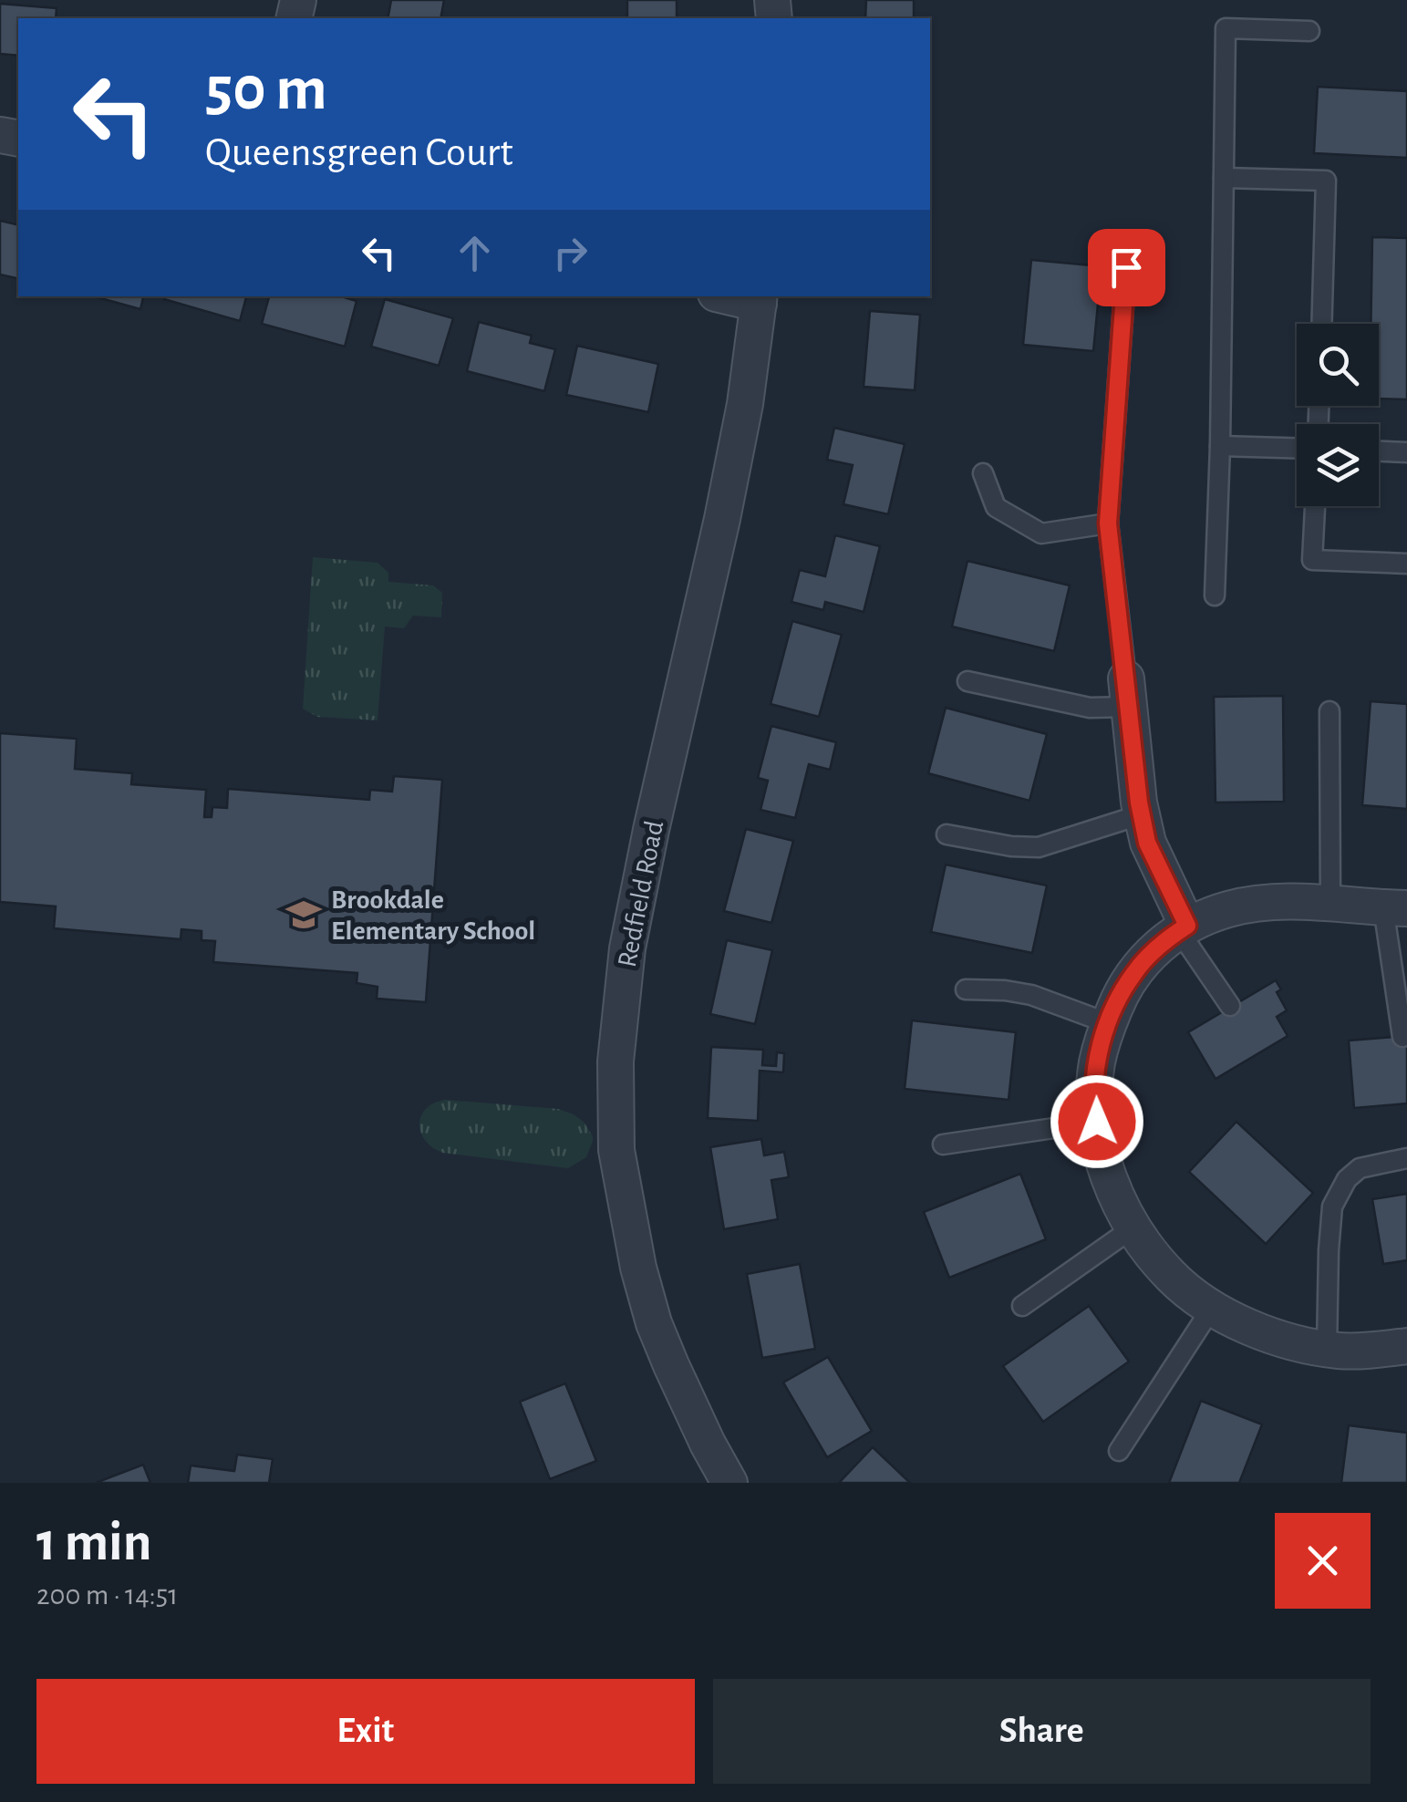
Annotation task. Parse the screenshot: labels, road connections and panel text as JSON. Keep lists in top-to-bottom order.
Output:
{
  "streets": {
    "street": ["Redfield Road"]
  },
  "places": {
    "school or university": ["Brookdale Elementary School"]
  },
  "page": {
    "turn": ["50 m", "Queensgreen Court"],
    "heading": ["1 min", "200 m · 14:51"],
    "buttons": ["Exit", "Share"]
  }
}
